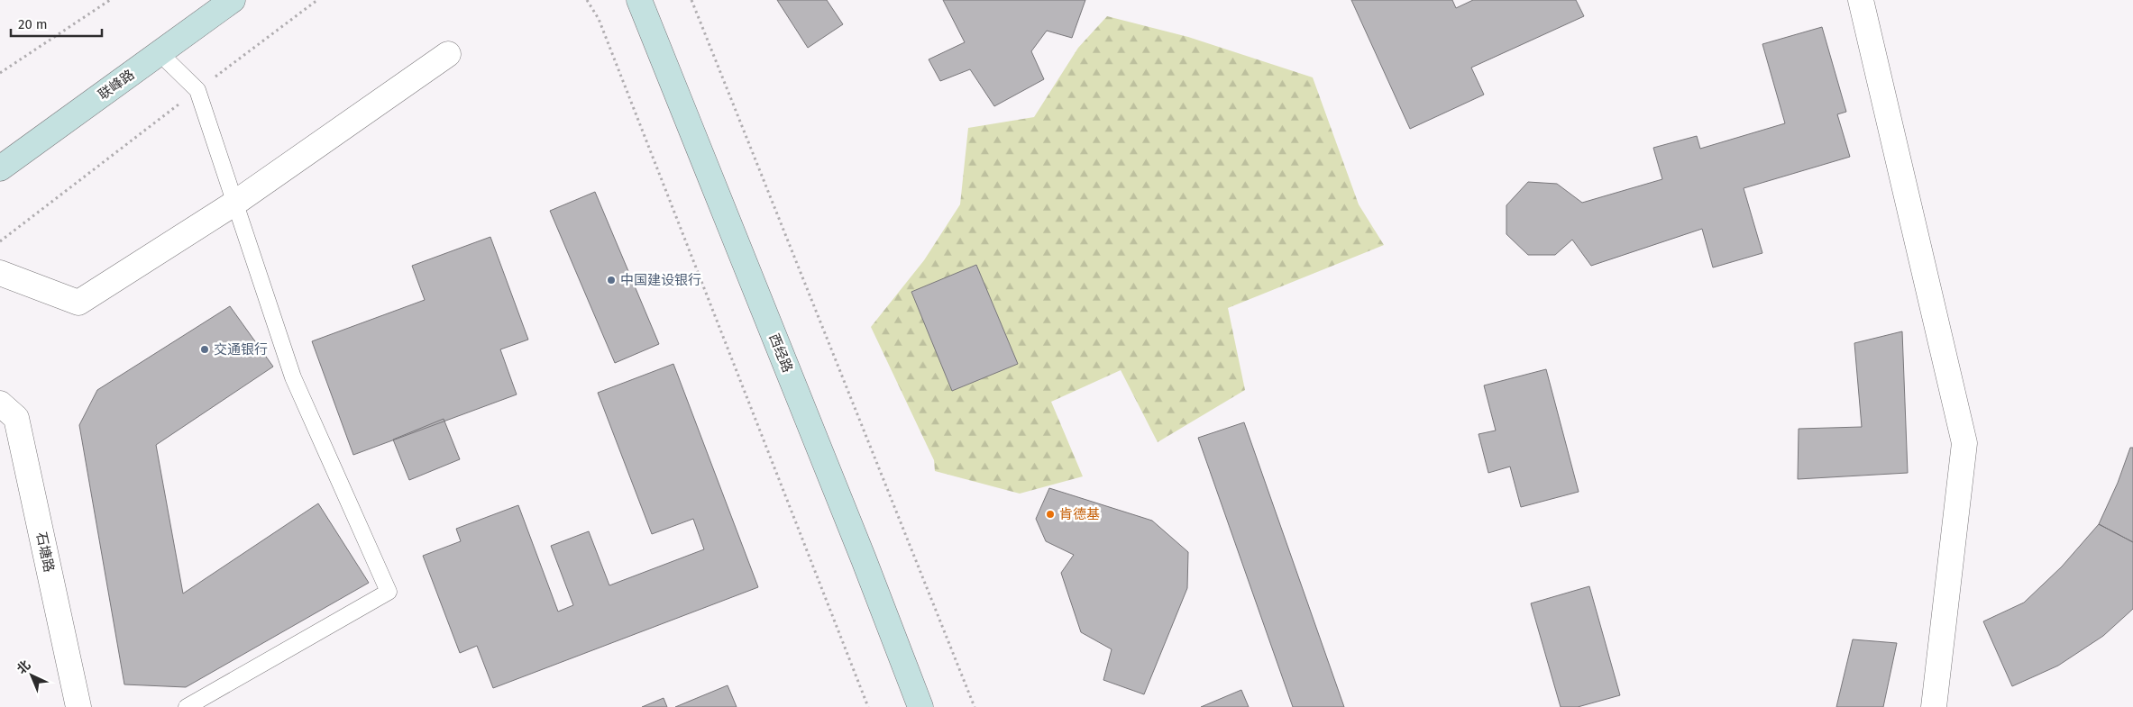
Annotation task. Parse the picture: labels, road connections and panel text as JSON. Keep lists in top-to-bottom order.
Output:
{
  "streets": {
    "main road": ["联峰路", "西经路"],
    "street": ["石塘路"]
  },
  "places": ["中国建设银行", "交通银行", "肯德基"],
  "scale_bar": "20 m",
  "north": "top left"
}
